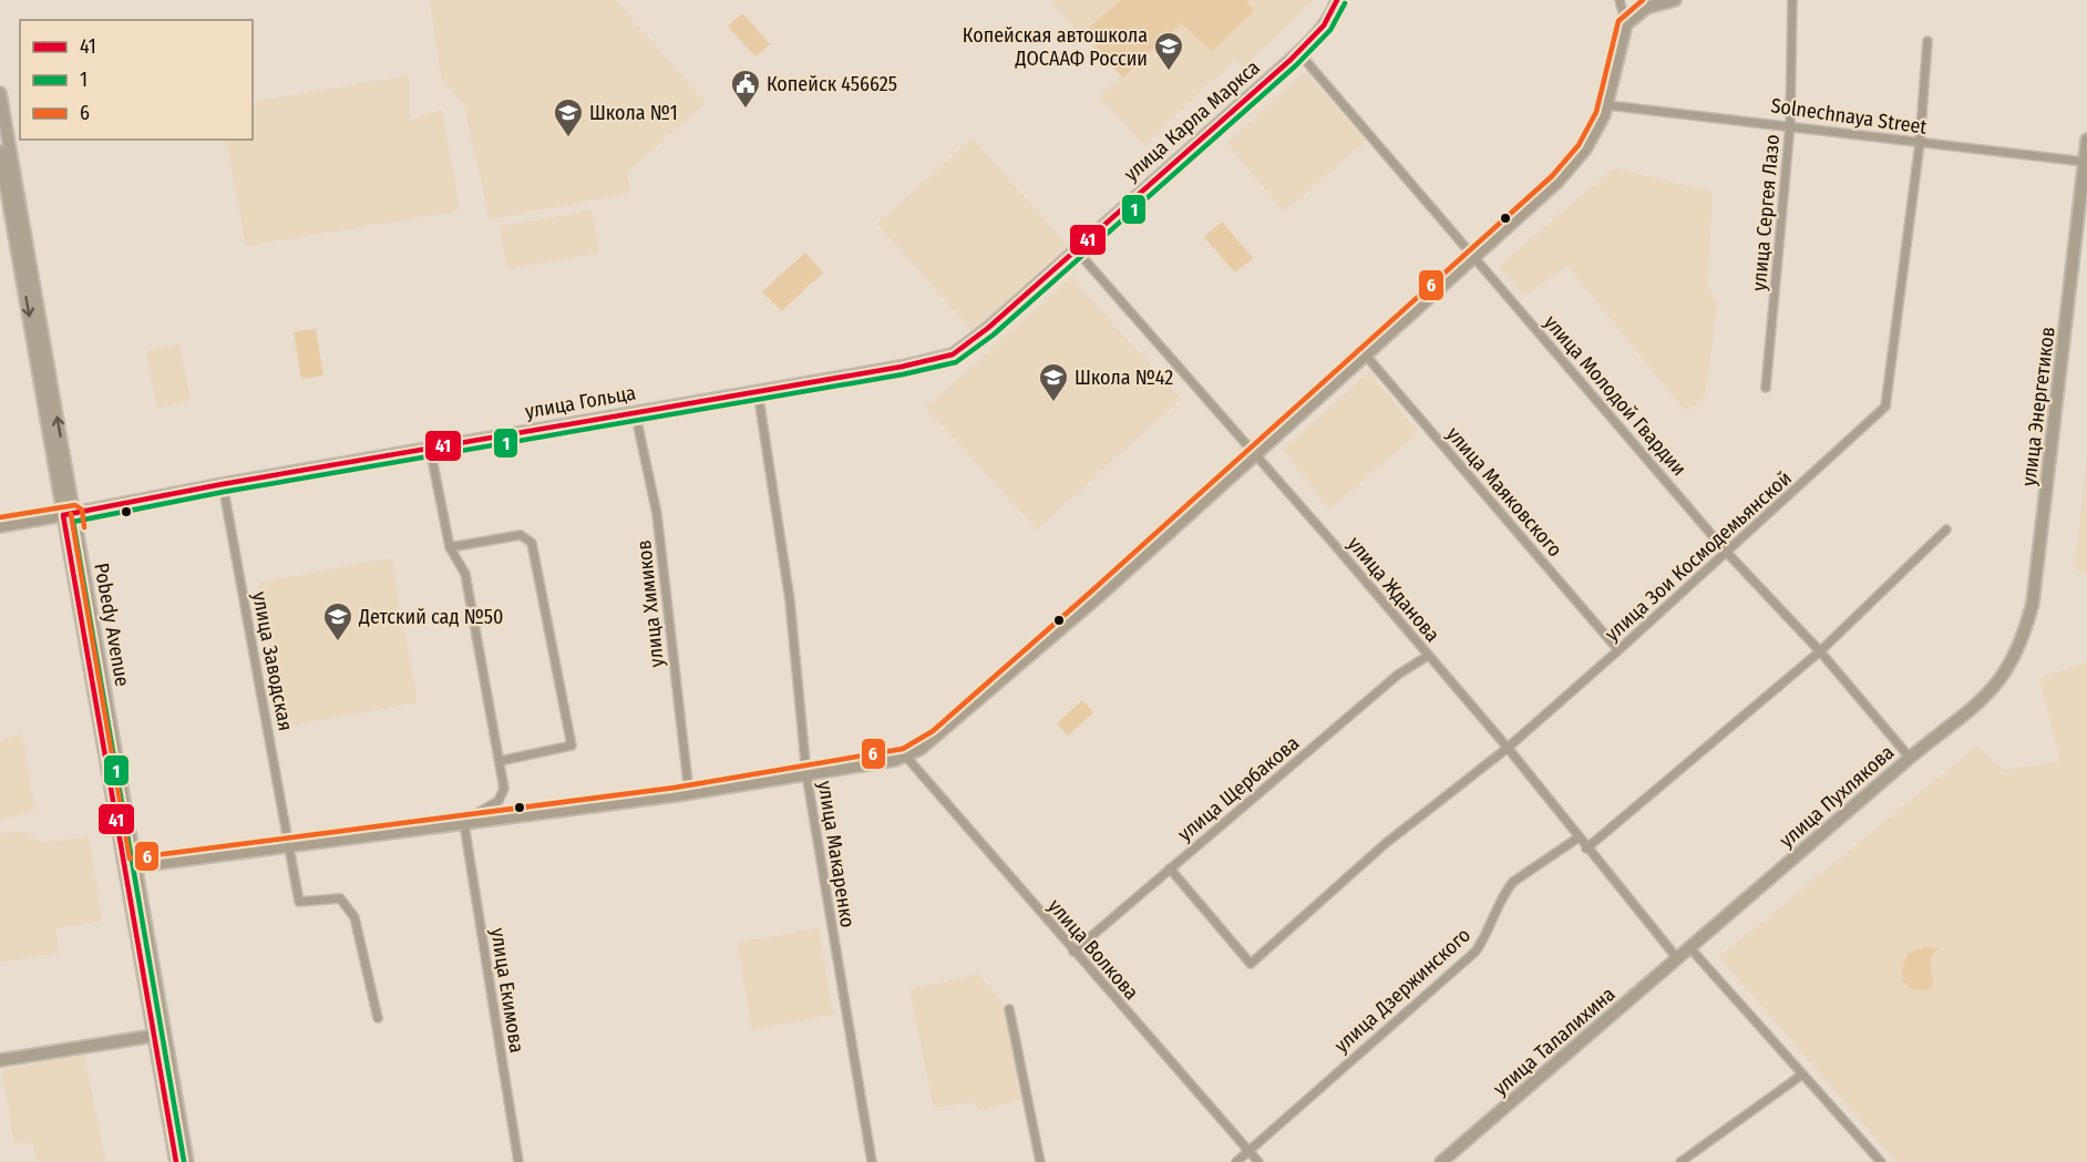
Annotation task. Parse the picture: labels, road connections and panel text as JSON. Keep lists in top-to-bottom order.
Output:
{
  "streets": {
    "main road": ["Pobedy Avenue"],
    "street": [
      "Solnechnaya Street",
      "улица Карла Маркса",
      "улица Сергея Лазо",
      "улица Молодой Гвардии",
      "улица Гольца",
      "улица Энергетиков",
      "улица Маяковского",
      "улица Зои Космодемьянской",
      "улица Жданова",
      "улица Химиков",
      "улица Заводская",
      "улица Щербакова",
      "улица Пухлякова",
      "улица Макаренко",
      "улица Волкова",
      "улица Екимова",
      "улица Дзержинского",
      "улица Талалихина"
    ]
  },
  "crossings": [
    ["Solnechnaya Street", "улица Сергея Лазо"],
    ["Solnechnaya Street", "улица Энергетиков"],
    ["Solnechnaya Street", "улица Зои Космодемьянской"],
    ["улица Карла Маркса", "улица Молодой Гвардии"],
    ["улица Карла Маркса", "улица Гольца"],
    ["улица Карла Маркса", "улица Жданова"],
    ["улица Молодой Гвардии", "улица Зои Космодемьянской"],
    ["улица Молодой Гвардии", "улица Пухлякова"],
    ["улица Гольца", "улица Химиков"],
    ["улица Гольца", "Pobedy Avenue"],
    ["улица Гольца", "улица Заводская"],
    ["улица Гольца", "улица Макаренко"],
    ["улица Энергетиков", "улица Пухлякова"],
    ["улица Маяковского", "улица Зои Космодемьянской"],
    ["улица Зои Космодемьянской", "улица Жданова"],
    ["улица Зои Космодемьянской", "улица Щербакова"],
    ["улица Жданова", "улица Щербакова"],
    ["улица Жданова", "улица Дзержинского"],
    ["улица Жданова", "улица Талалихина"],
    ["улица Щербакова", "улица Волкова"],
    ["улица Пухлякова", "улица Талалихина"],
    ["улица Волкова", "улица Дзержинского"]
  ],
  "places": {
    "school or university": [
      "Копейская автошкола ДОСААФ России",
      "Школа №1",
      "Школа №42",
      "Детский сад №50"
    ],
    "public building": ["Копейск 456625"]
  },
  "lines": ["transit line 41", "transit line 6", "transit line 1"],
  "legend": ["41", "1", "6"]
}
